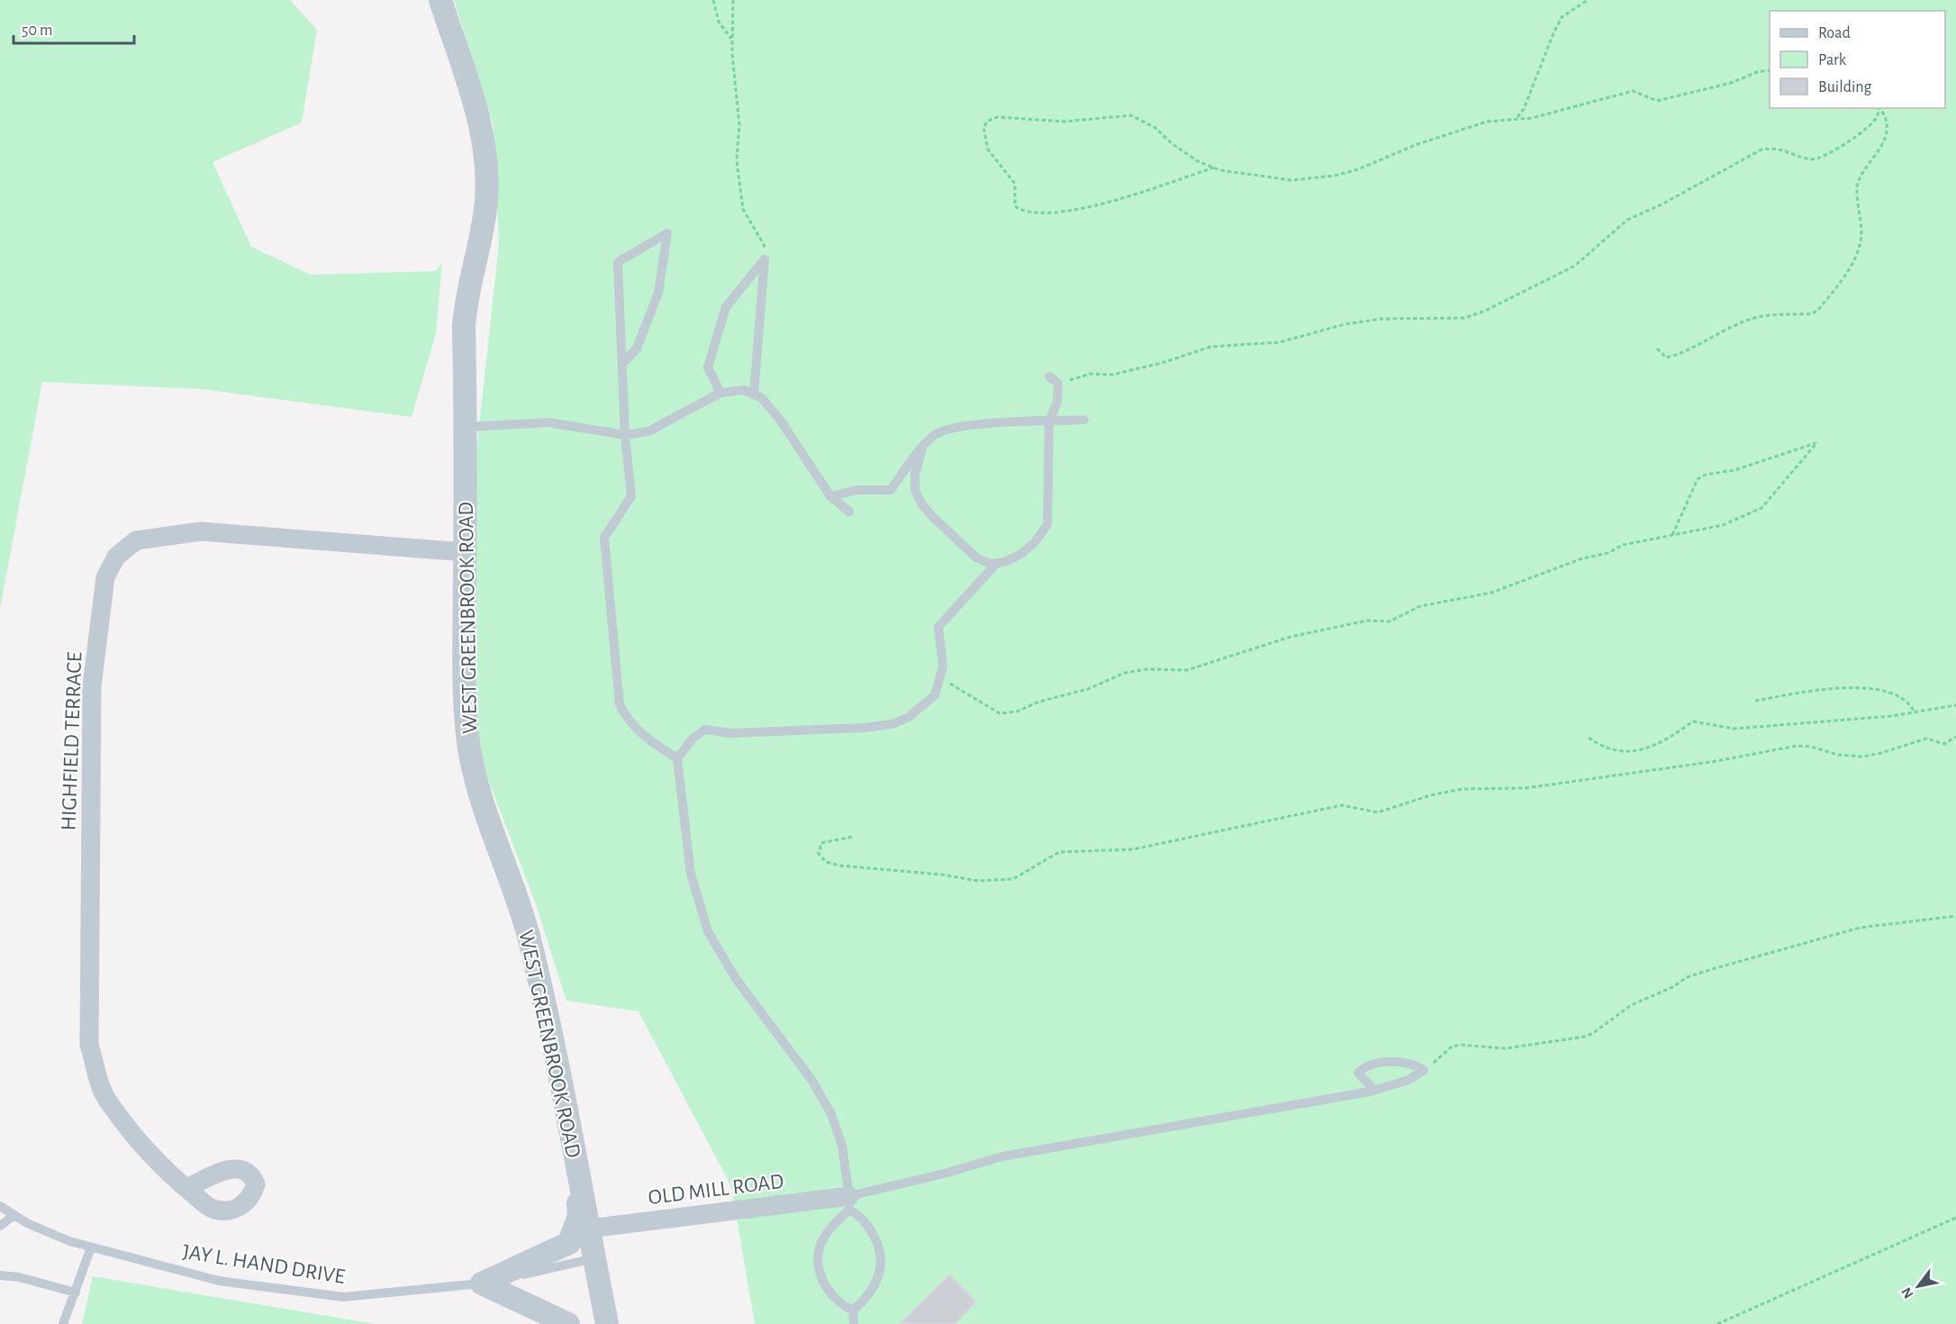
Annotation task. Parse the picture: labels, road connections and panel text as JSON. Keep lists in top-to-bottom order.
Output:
{
  "streets": {
    "street": ["WEST GREENBROOK ROAD", "HIGHFIELD TERRACE", "OLD MILL ROAD"],
    "lane": ["JAY L. HAND DRIVE"]
  },
  "crossings": [
    ["WEST GREENBROOK ROAD", "HIGHFIELD TERRACE"],
    ["WEST GREENBROOK ROAD", "OLD MILL ROAD"],
    ["WEST GREENBROOK ROAD", "JAY L. HAND DRIVE"]
  ],
  "legend": ["Road", "Park", "Building"],
  "scale_bar": "50 m",
  "north": "bottom left"
}
